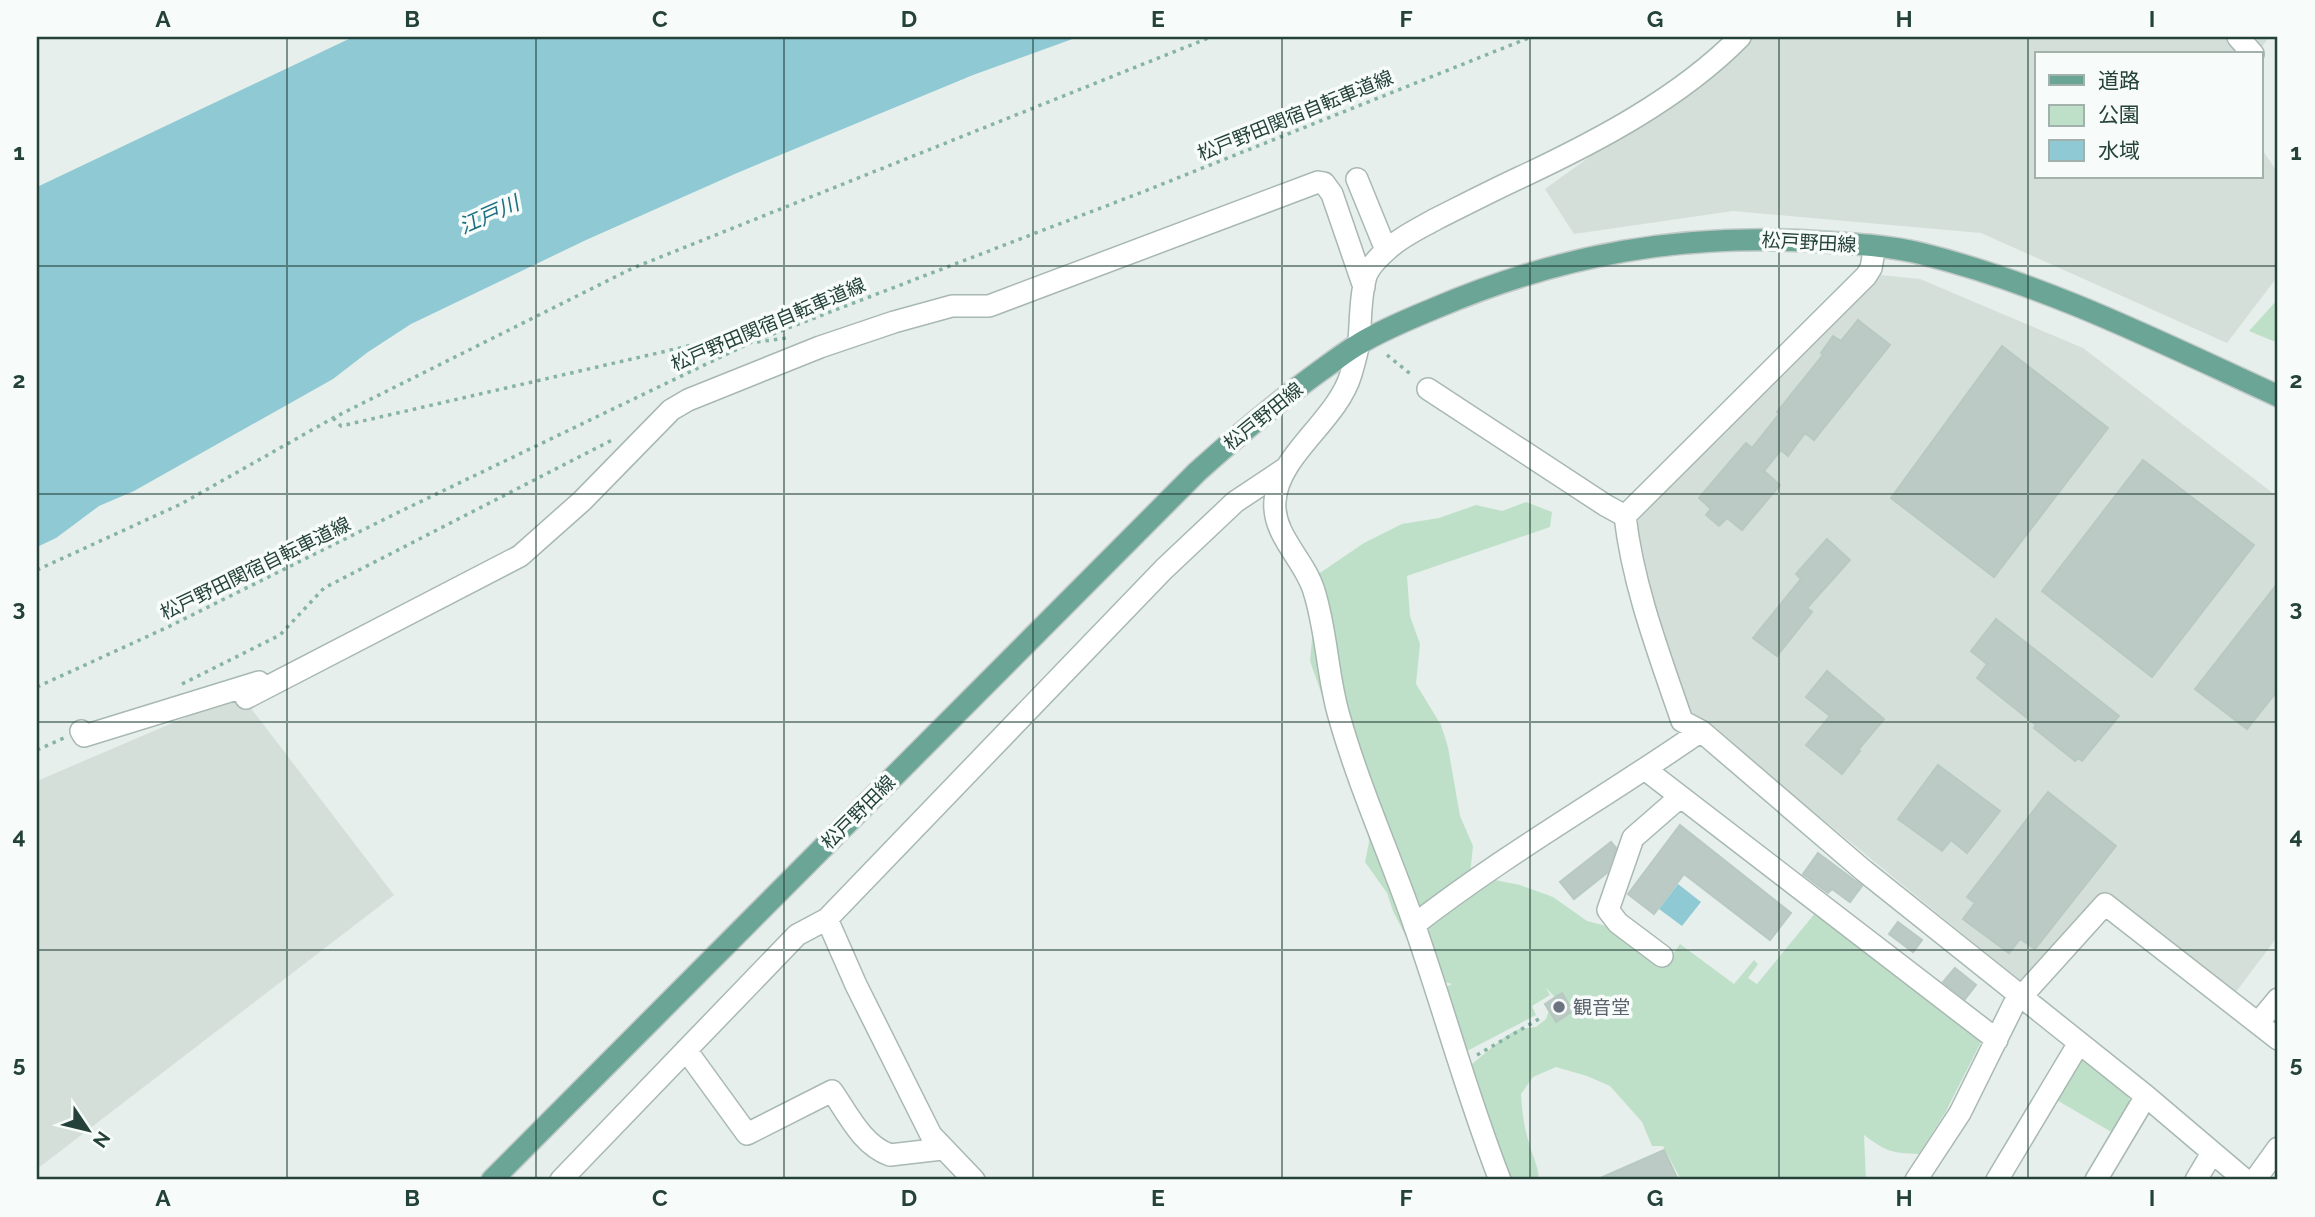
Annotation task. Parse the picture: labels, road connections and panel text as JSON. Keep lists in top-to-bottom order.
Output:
{
  "streets": {
    "main road": ["松戸野田線"],
    "path": ["松戸野田関宿自転車道線"]
  },
  "water": ["江戸川"],
  "places": ["観音堂"],
  "legend": ["道路", "公園", "水域"],
  "north": "bottom right",
  "grid": {
    "columns": [
      "A",
      "B",
      "C",
      "D",
      "E",
      "F",
      "G",
      "H",
      "I"
    ],
    "rows": [
      "1",
      "2",
      "3",
      "4",
      "5"
    ]
  }
}
